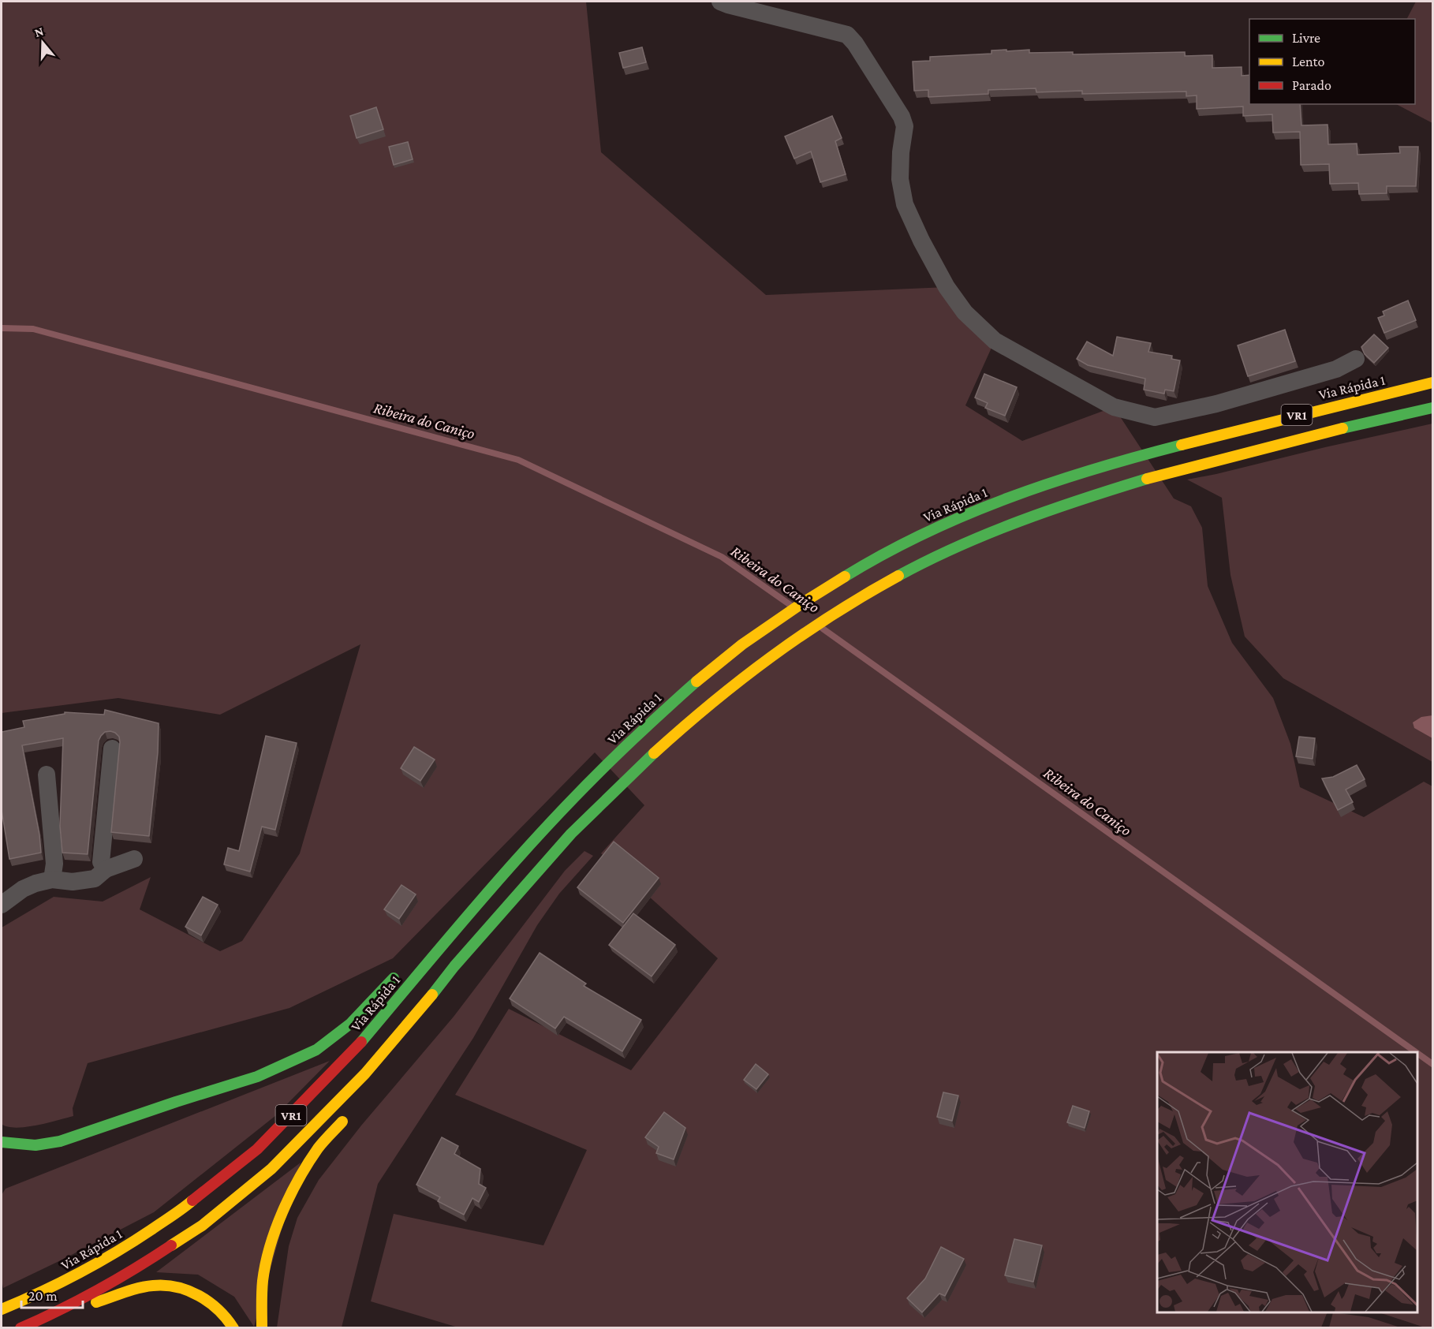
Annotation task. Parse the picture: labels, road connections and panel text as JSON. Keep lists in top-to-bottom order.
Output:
{
  "streets": {
    "highway": ["Via Rápida 1", "VR1"]
  },
  "water": ["Ribeira do Caniço"],
  "legend": ["Livre", "Lento", "Parado"],
  "scale_bar": "20 m",
  "north": "top"
}
